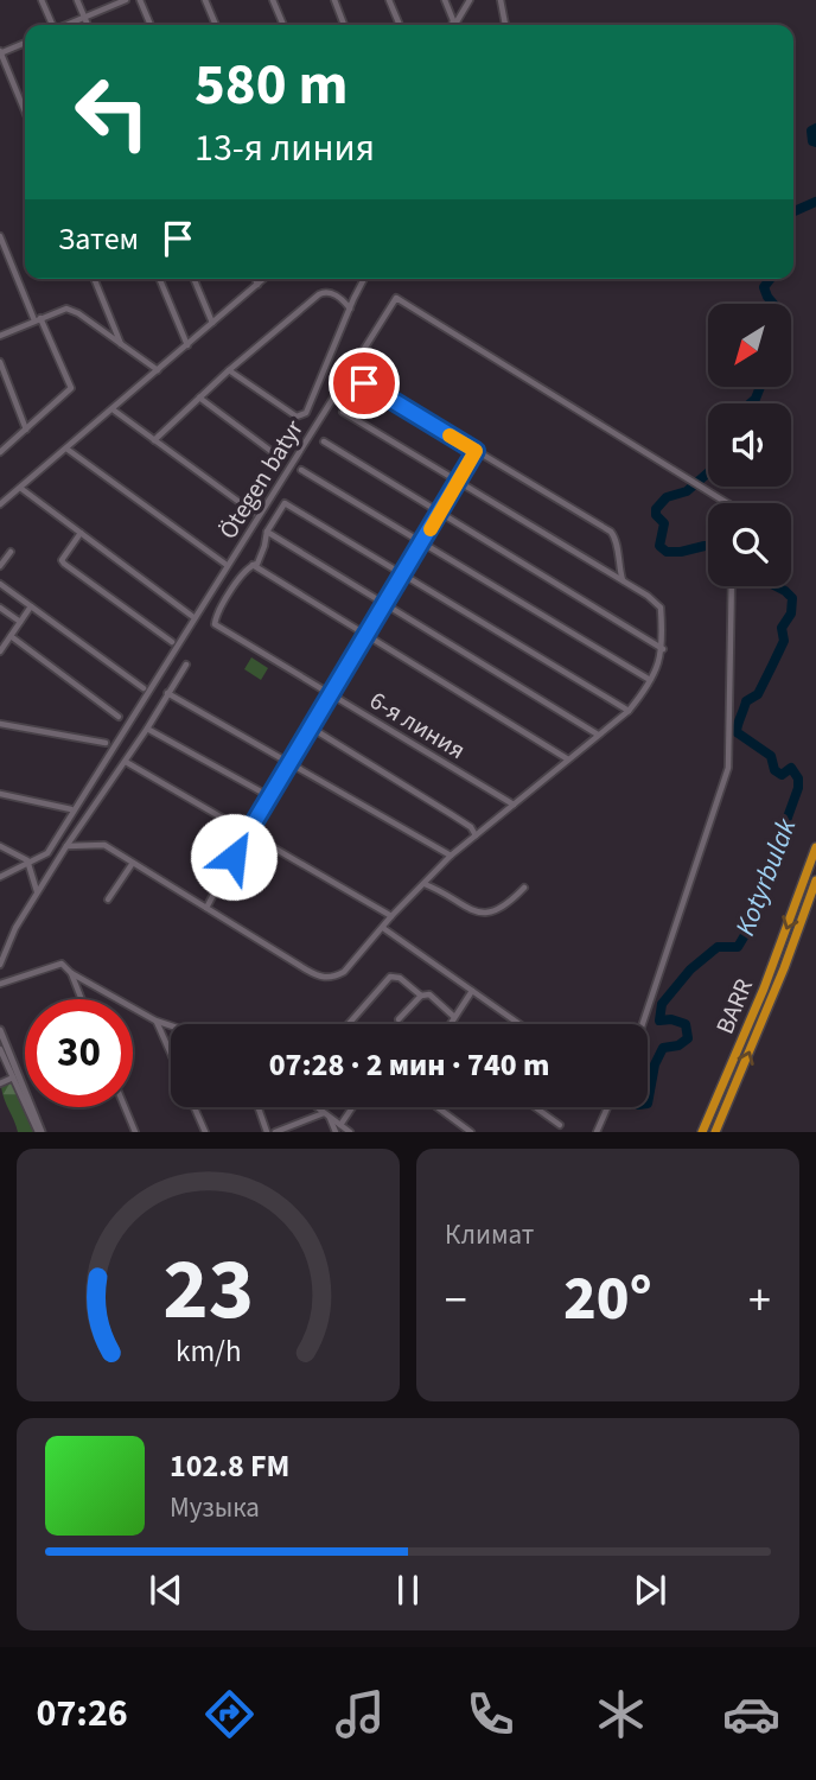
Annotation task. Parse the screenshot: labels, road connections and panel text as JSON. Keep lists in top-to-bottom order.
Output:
{
  "streets": {
    "highway": ["BARR"],
    "street": ["Ötegen batyr", "6-я линия"]
  },
  "water": ["Kotyrbulak"],
  "north": "bottom left",
  "page": {
    "turn": ["580 m", "13-я линия"],
    "then": "Затем",
    "limit": "30",
    "trip": "07:28 · 2 мин · 740 m",
    "tile": "Климат",
    "heat": ["−", "20°", "+"],
    "song": ["102.8 FM", "Музыка"],
    "tabs": "07:26",
    "gauge": ["23", "km/h"]
  }
}
